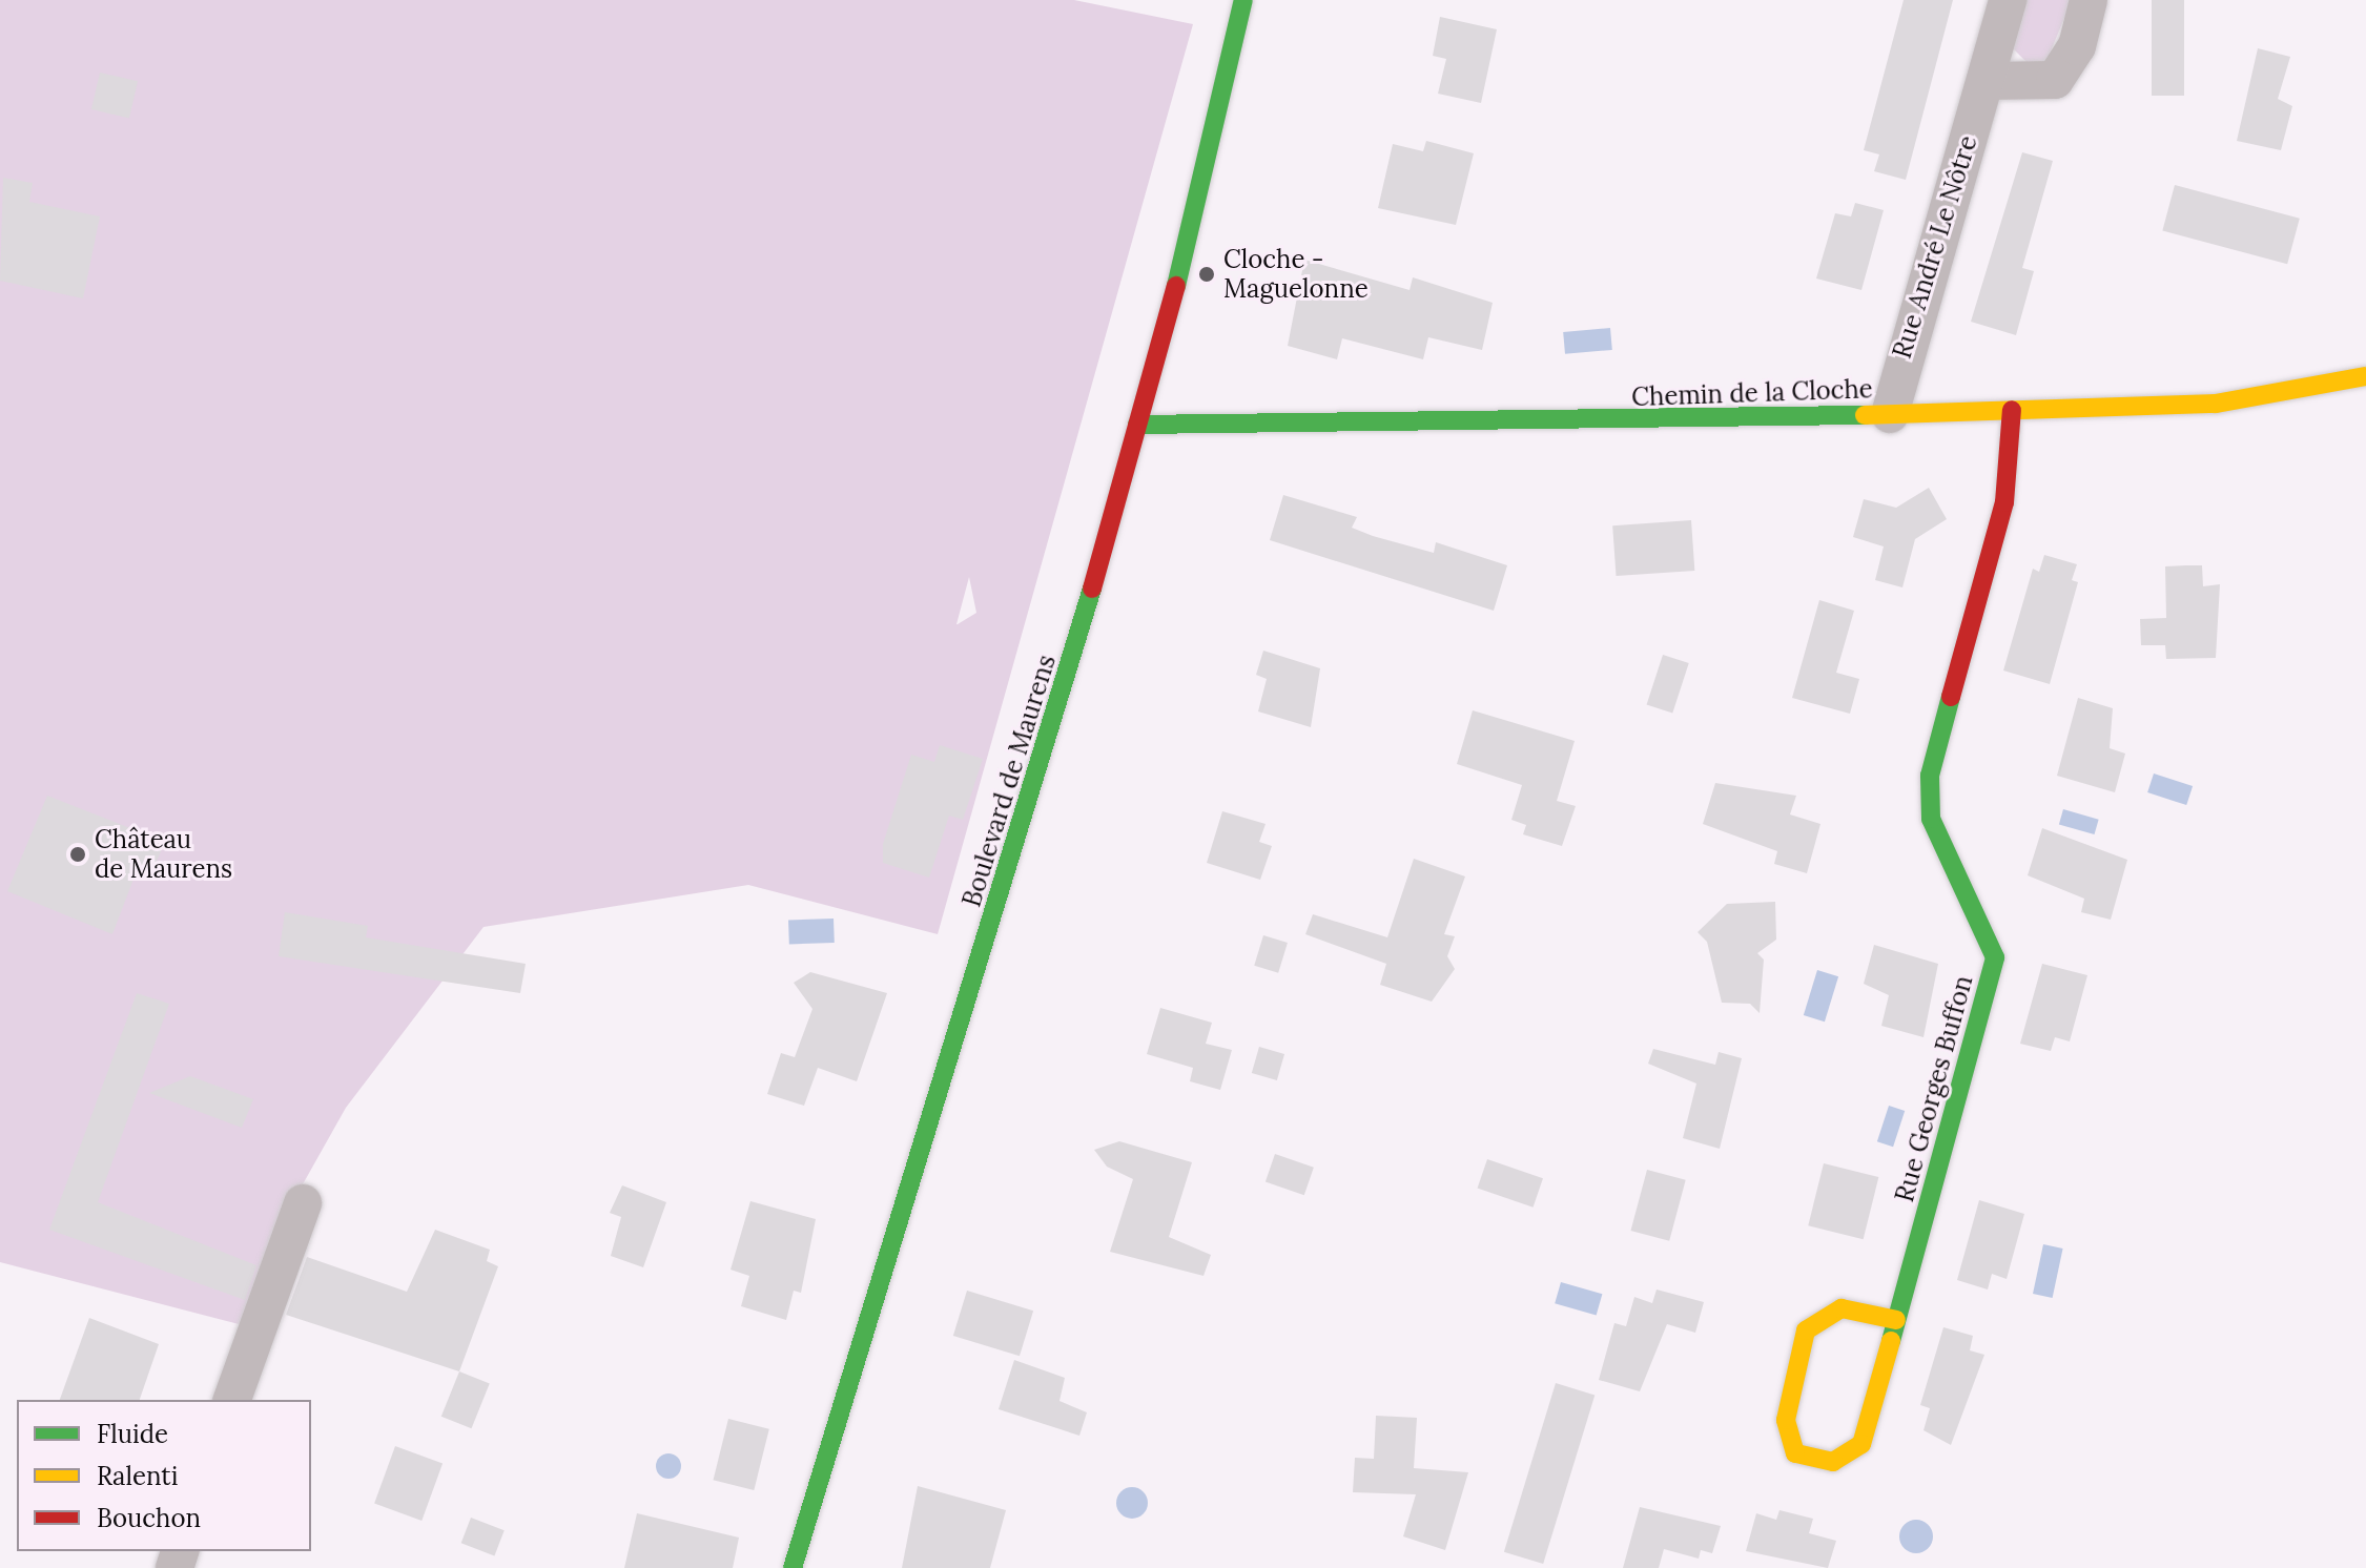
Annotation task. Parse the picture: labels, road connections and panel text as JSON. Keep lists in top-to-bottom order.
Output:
{
  "streets": {
    "street": [
      "Rue André Le Nôtre",
      "Chemin de la Cloche",
      "Boulevard de Maurens",
      "Rue Georges Buffon"
    ]
  },
  "crossings": [
    ["Rue André Le Nôtre", "Chemin de la Cloche"],
    ["Chemin de la Cloche", "Boulevard de Maurens"],
    ["Chemin de la Cloche", "Rue Georges Buffon"]
  ],
  "places": ["Cloche - Maguelonne", "Château de Maurens"],
  "legend": ["Fluide", "Ralenti", "Bouchon"]
}
